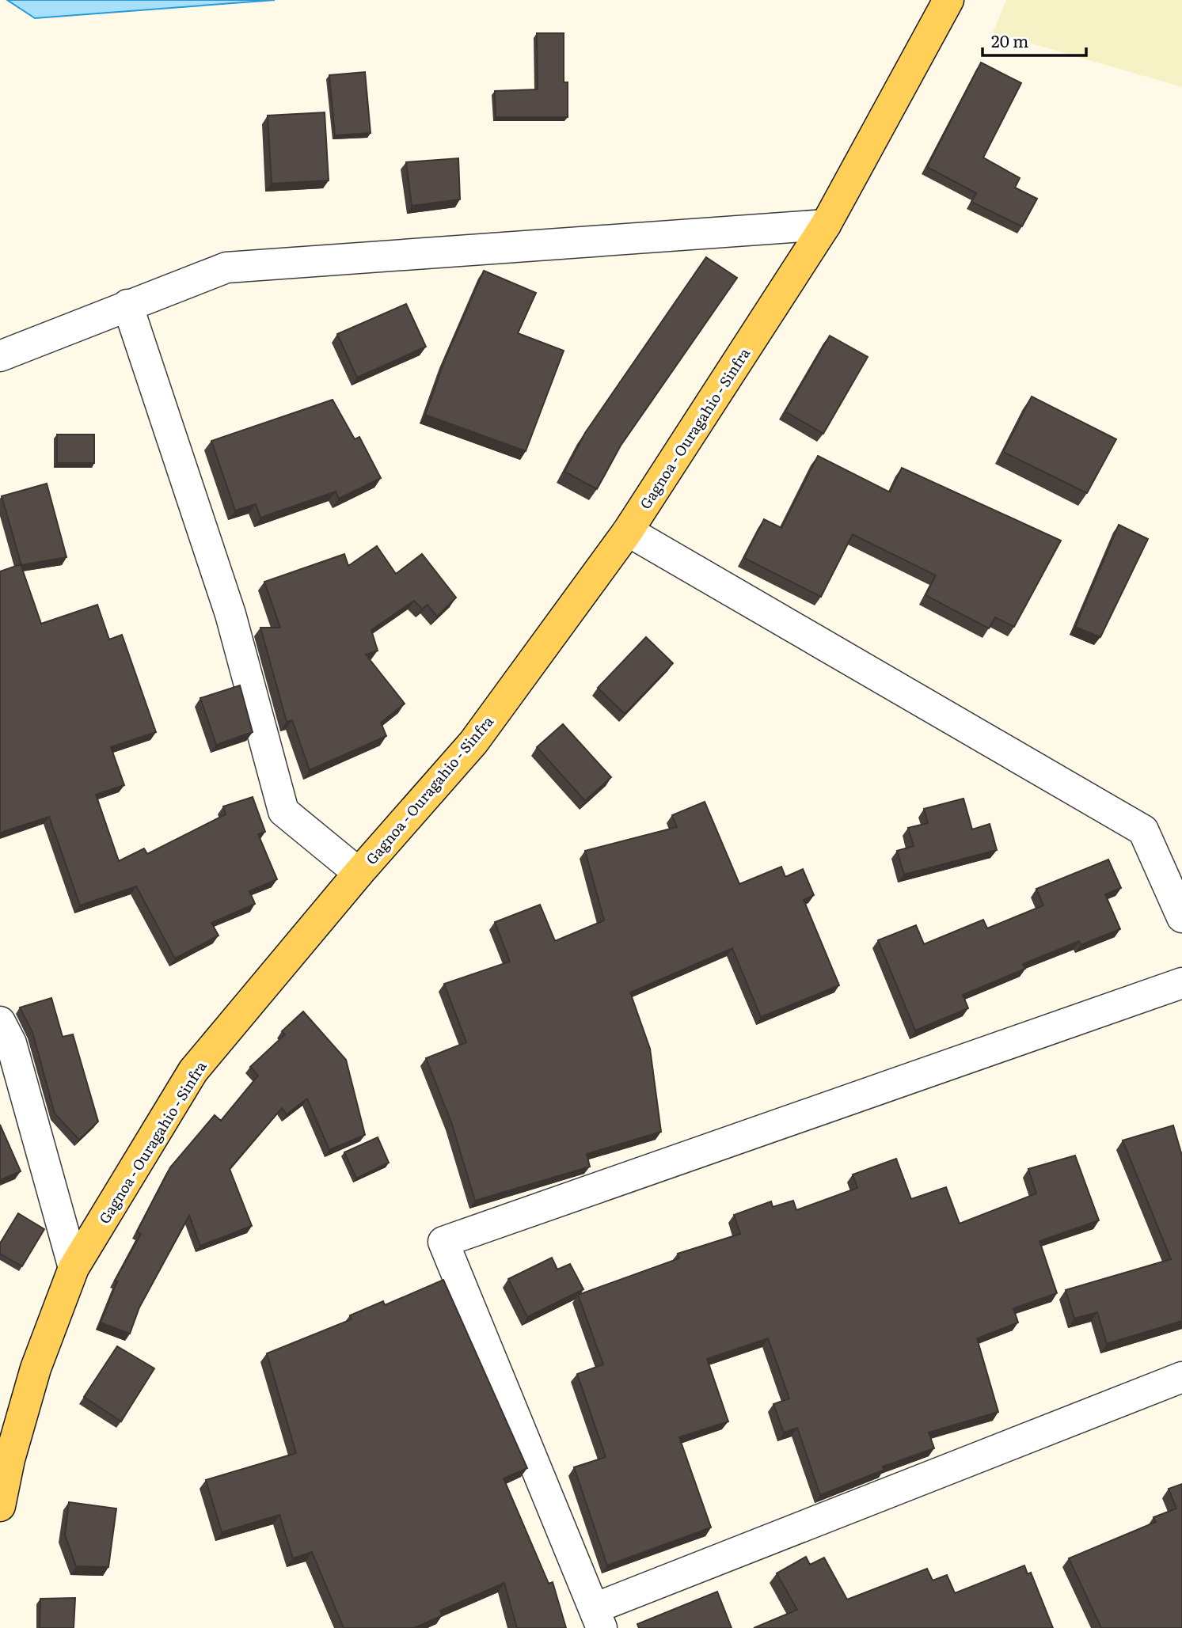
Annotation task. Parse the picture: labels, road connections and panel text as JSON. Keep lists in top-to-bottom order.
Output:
{
  "streets": {
    "main road": ["Gagnoa - Ouragahio - Sinfra"]
  },
  "scale_bar": "20 m"
}
